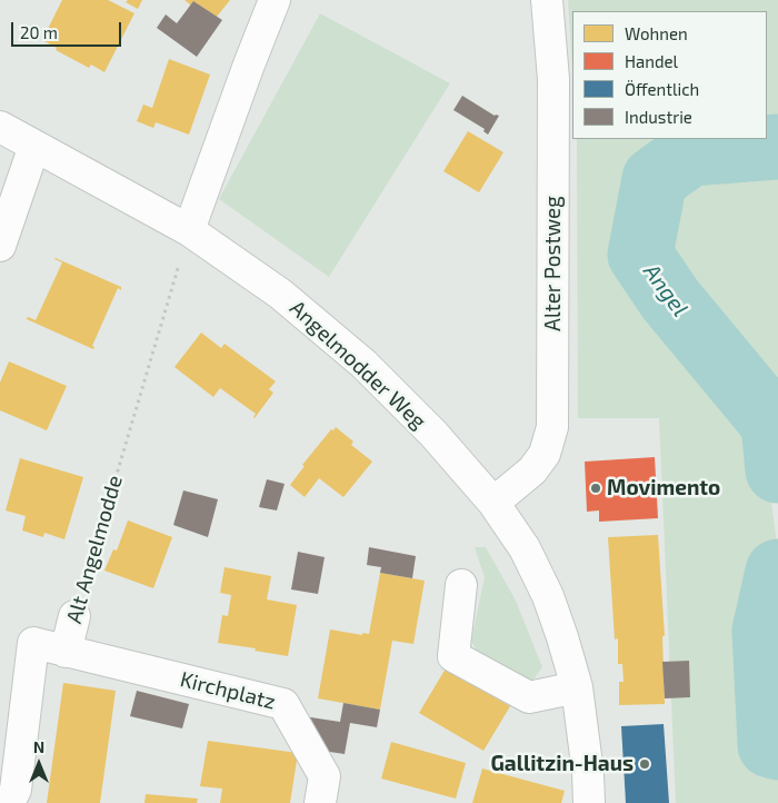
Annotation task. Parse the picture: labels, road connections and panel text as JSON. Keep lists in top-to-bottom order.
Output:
{
  "streets": {
    "street": [
      "Alter Postweg",
      "Angelmodder Weg",
      "Alt Angelmodde",
      "Kirchplatz"
    ]
  },
  "crossings": [
    ["Alter Postweg", "Angelmodder Weg"],
    ["Alt Angelmodde", "Kirchplatz"]
  ],
  "water": ["Angel"],
  "places": ["Movimento", "Gallitzin-Haus"],
  "legend": [
    "Wohnen",
    "Handel",
    "Öffentlich",
    "Industrie"
  ],
  "scale_bar": "20 m",
  "north": "top"
}
